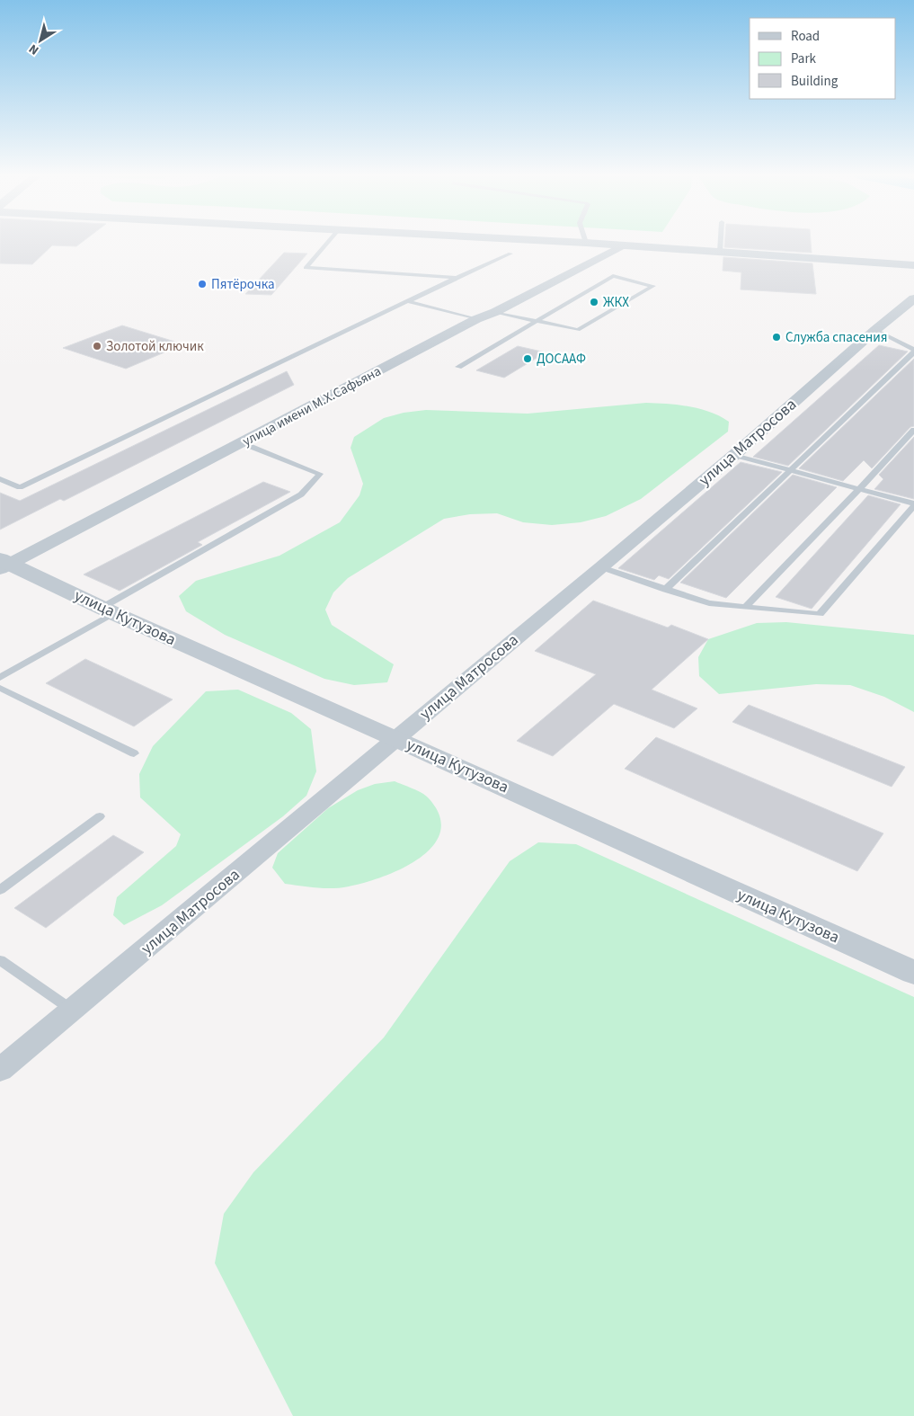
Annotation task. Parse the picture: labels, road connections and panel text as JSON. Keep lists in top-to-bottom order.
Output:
{
  "streets": {
    "street": ["улица имени М.Х.Сафьяна", "улица Матросова", "улица Кутузова"]
  },
  "crossings": [
    ["улица имени М.Х.Сафьяна", "улица Кутузова"],
    ["улица Матросова", "улица Кутузова"]
  ],
  "places": [
    "Пятёрочка",
    "ЖКХ",
    "Служба спасения",
    "Золотой ключик",
    "ДОСААФ"
  ],
  "legend": ["Road", "Park", "Building"],
  "north": "bottom left"
}
